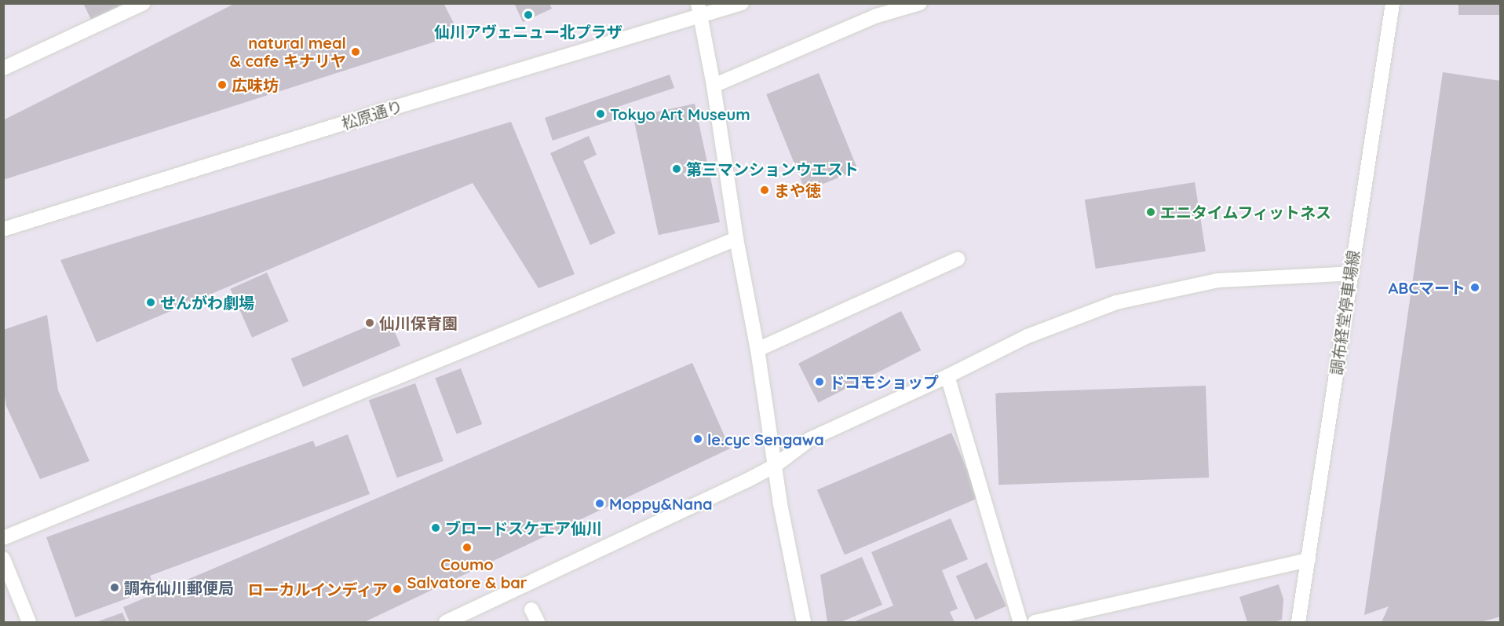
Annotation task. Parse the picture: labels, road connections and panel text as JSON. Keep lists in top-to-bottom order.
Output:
{
  "streets": {
    "street": ["松原通り", "調布経堂停車場線"]
  },
  "places": [
    "仙川アヴェニュー北プラザ",
    "natural meal & cafe キナリヤ",
    "広味坊",
    "Tokyo Art Museum",
    "第三マンションウエスト",
    "まや徳",
    "エニタイムフィットネス",
    "ABCマート",
    "せんがわ劇場",
    "仙川保育園",
    "ドコモショップ",
    "le.cyc Sengawa",
    "Moppy&Nana",
    "ブロードスケエア仙川",
    "Coumo Salvatore & bar",
    "調布仙川郵便局",
    "ローカルインディア"
  ]
}
